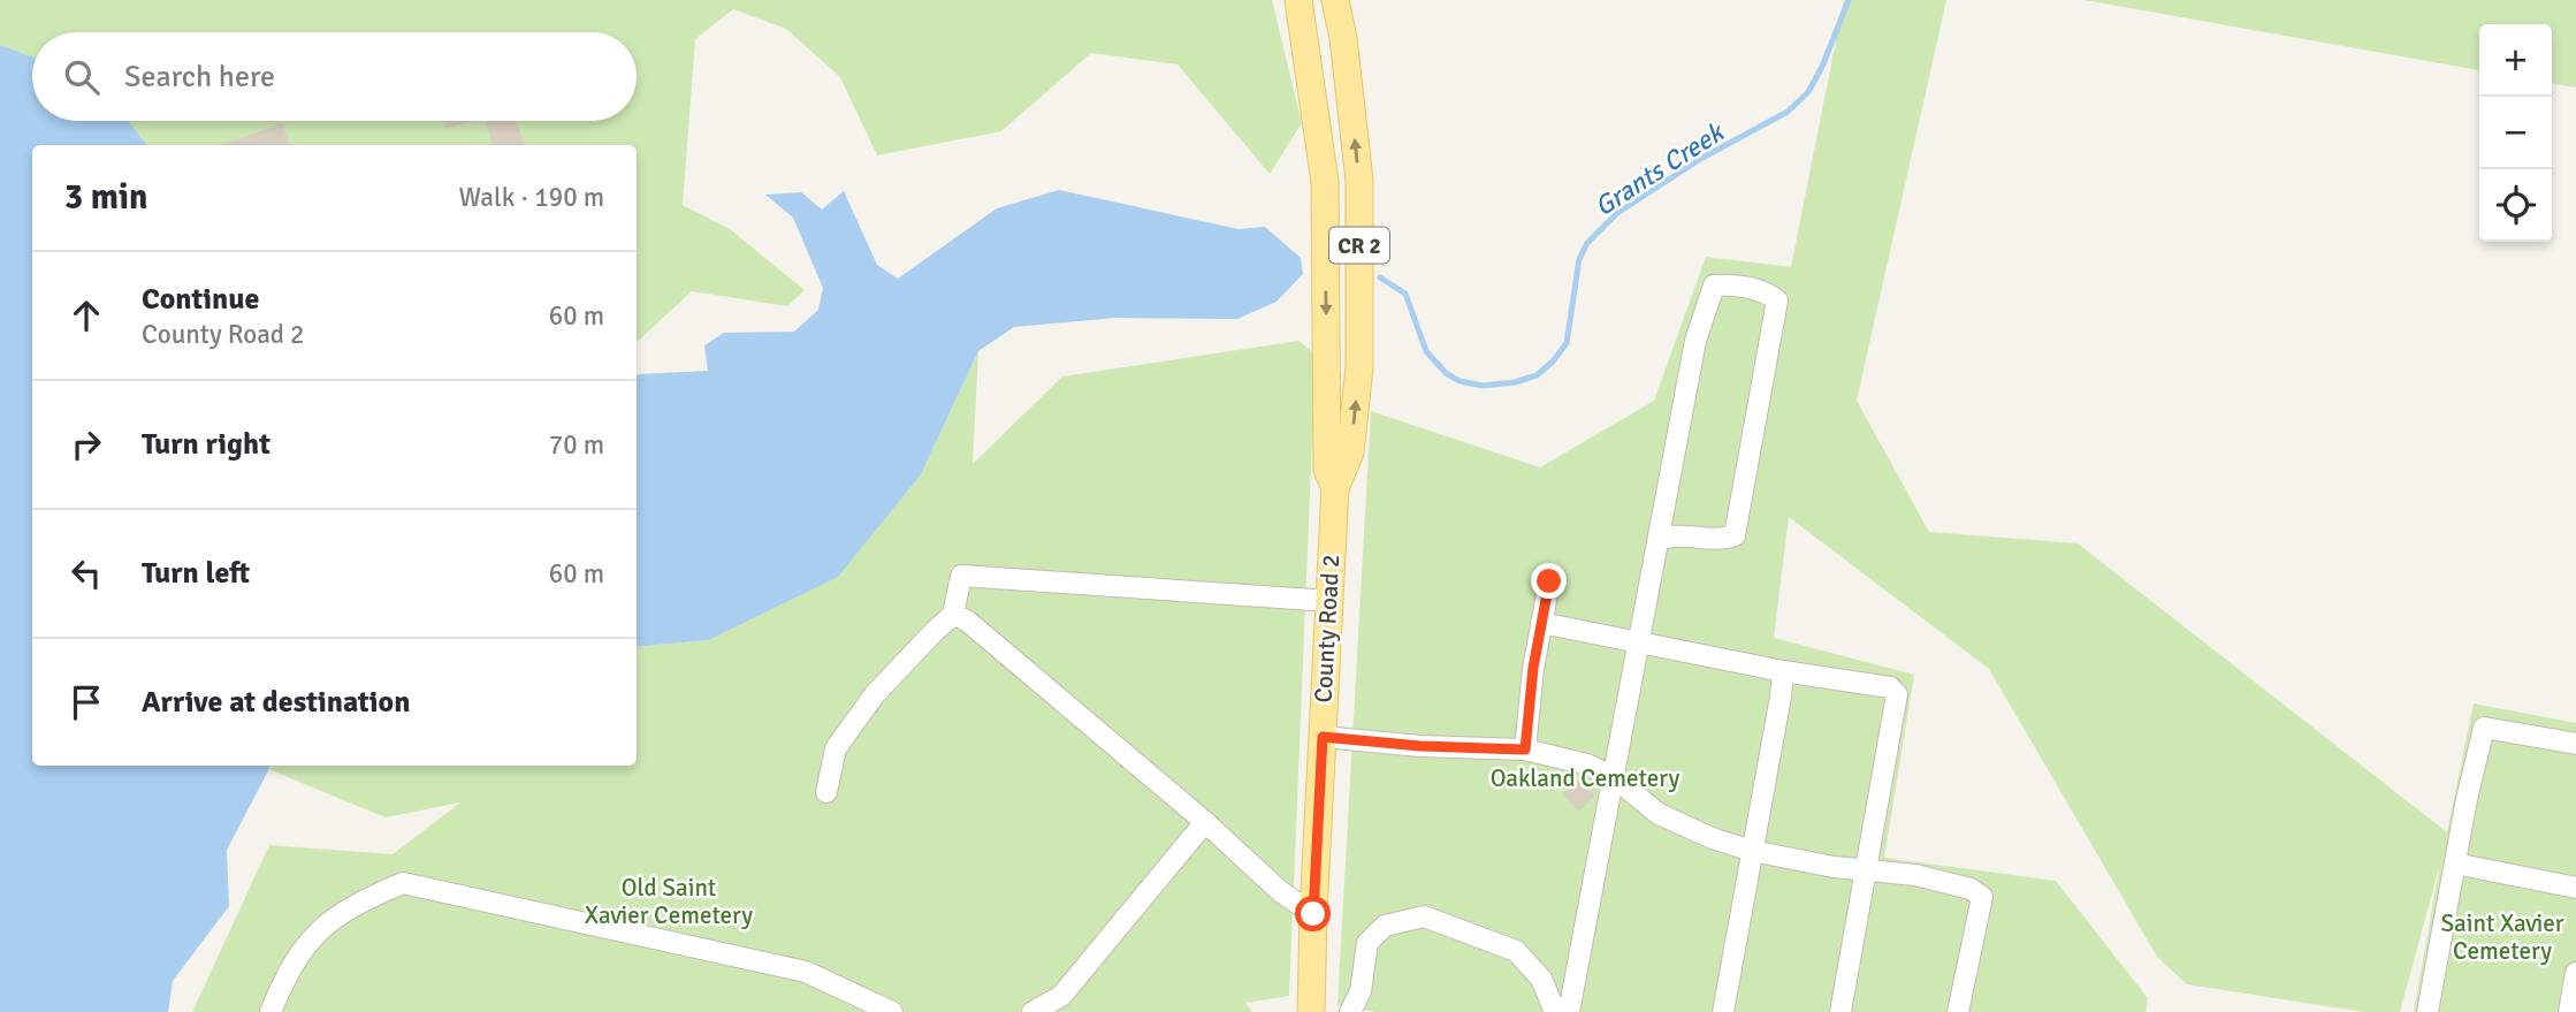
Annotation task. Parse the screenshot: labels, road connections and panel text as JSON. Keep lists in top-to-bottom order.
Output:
{
  "streets": {
    "main road": ["CR 2", "County Road 2"]
  },
  "water": ["Grants Creek"],
  "parks": ["Oakland Cemetery", "Old Saint Xavier Cemetery", "Saint Xavier Cemetery"],
  "page": {
    "map_buttons": ["+", "−"],
    "search": "Search here",
    "heading": ["3 min", "Walk · 190 m"],
    "list": [
      ["Continue", "County Road 2", "60 m"],
      ["Turn right", "70 m"],
      ["Turn left", "60 m"],
      "Arrive at destination"
    ]
  }
}
